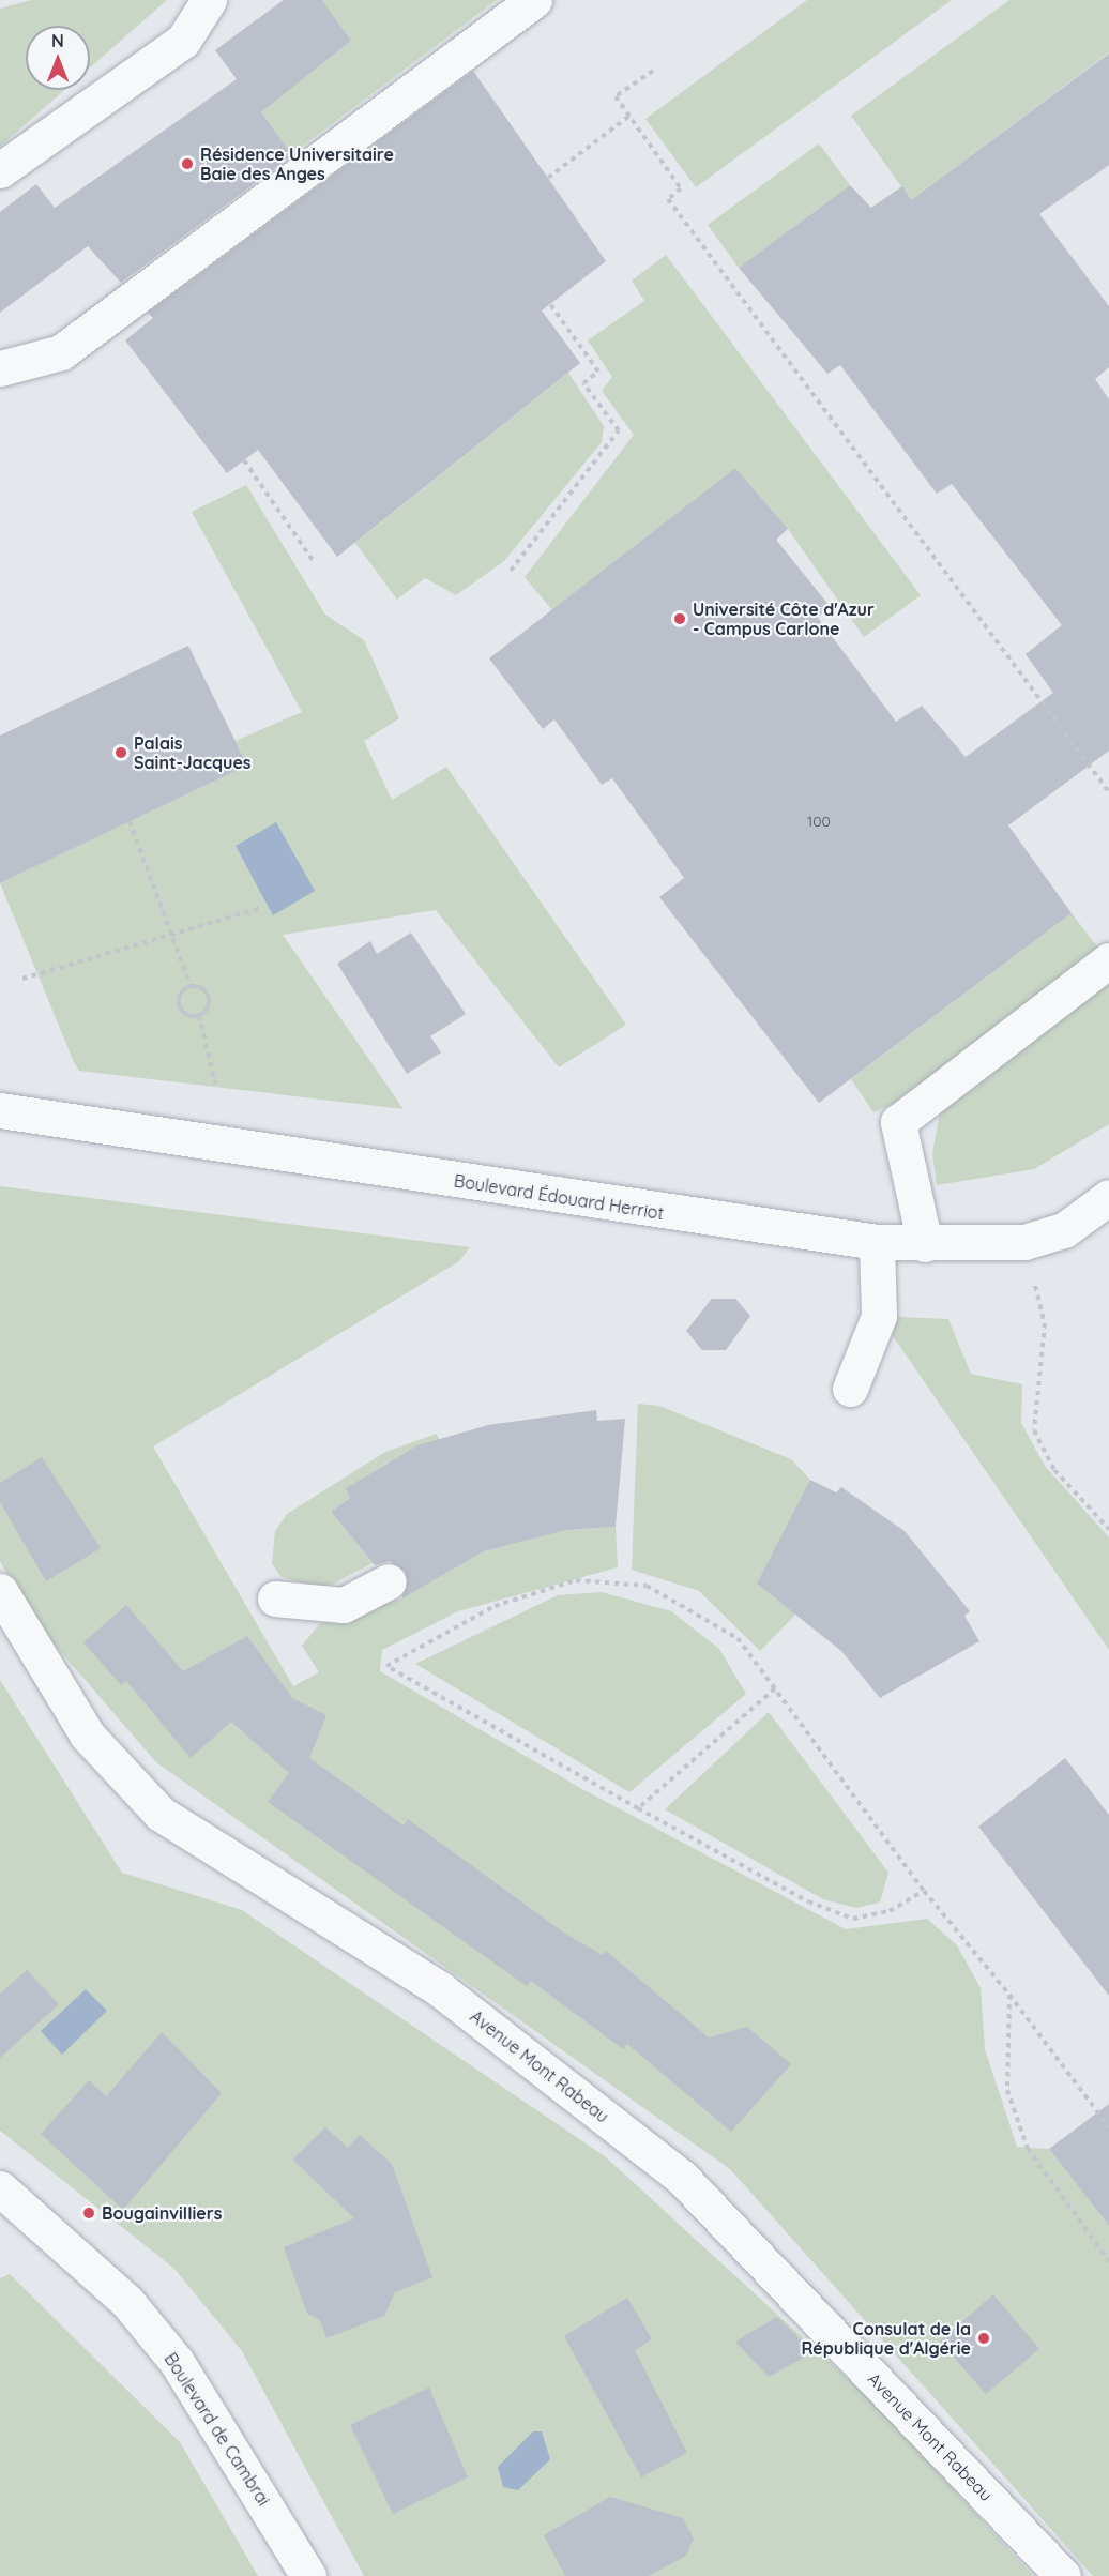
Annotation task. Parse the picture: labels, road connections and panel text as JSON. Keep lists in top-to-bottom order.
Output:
{
  "streets": {
    "street": ["Boulevard Édouard Herriot", "Avenue Mont Rabeau", "Boulevard de Cambrai"]
  },
  "places": [
    "Résidence Universitaire Baie des Anges",
    "Université Côte d'Azur - Campus Carlone",
    "Palais Saint-Jacques",
    "Bougainvilliers",
    "Consulat de la République d'Algérie"
  ],
  "house_numbers": ["100"],
  "north": "top"
}
